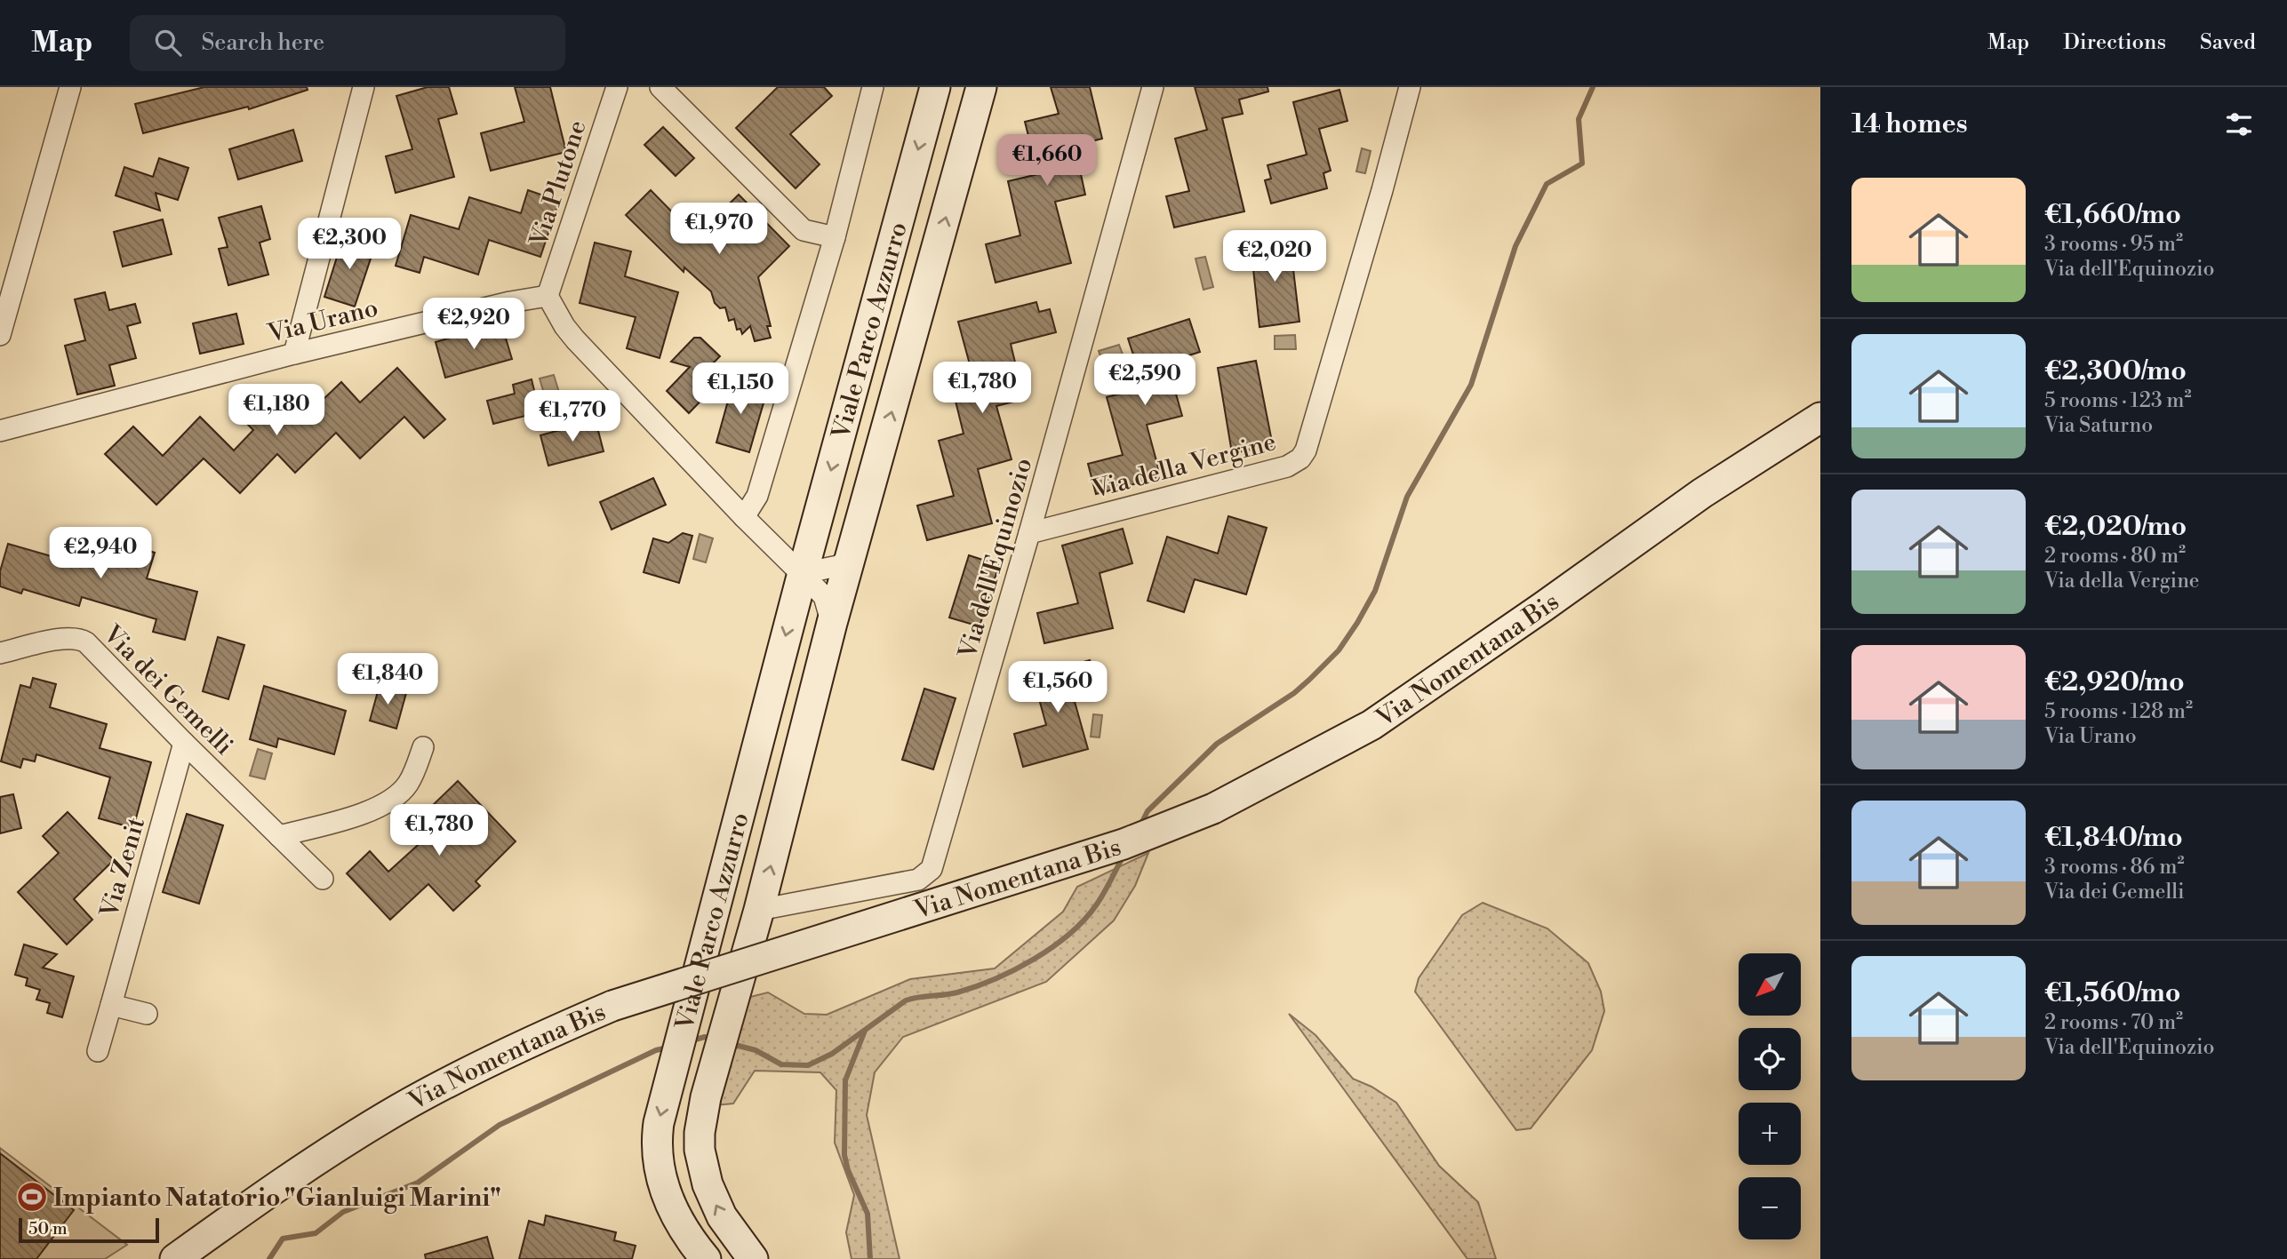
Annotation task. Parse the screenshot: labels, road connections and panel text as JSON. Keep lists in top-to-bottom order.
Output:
{
  "streets": {
    "street": [
      "Via Plutone",
      "Via Urano",
      "Viale Parco Azzurro",
      "Via della Vergine",
      "Via dell'Equinozio",
      "Via Nomentana Bis",
      "Via dei Gemelli",
      "Via Zenit"
    ]
  },
  "crossings": [
    ["Via Plutone", "Via Urano"],
    ["Viale Parco Azzurro", "Via dell'Equinozio"],
    ["Via della Vergine", "Via dell'Equinozio"],
    ["Via dei Gemelli", "Via Zenit"]
  ],
  "places": {
    "sports": ["Impianto Natatorio \"Gianluigi Marini\""]
  },
  "scale_bar": "50 m",
  "north": "bottom left",
  "page": {
    "header": "Map",
    "search": "Search here",
    "nav": ["Map", "Directions", "Saved"],
    "heading": "14 homes",
    "price": [
      "€1,660",
      "€1,970",
      "€2,300",
      "€2,020",
      "€2,920",
      "€2,590",
      "€1,780",
      "€1,150",
      "€1,180",
      "€1,770",
      "€2,940",
      "€1,840",
      "€1,560",
      "€1,780"
    ],
    "list": [
      {
        "name": "€1,660/mo",
        "note": "3 rooms · 95 m² · Via dell'Equinozio"
      },
      {
        "name": "€2,300/mo",
        "note": "5 rooms · 123 m² · Via Saturno"
      },
      {
        "name": "€2,020/mo",
        "note": "2 rooms · 80 m² · Via della Vergine"
      },
      {
        "name": "€2,920/mo",
        "note": "5 rooms · 128 m² · Via Urano"
      },
      {
        "name": "€1,840/mo",
        "note": "3 rooms · 86 m² · Via dei Gemelli"
      },
      {
        "name": "€1,560/mo",
        "note": "2 rooms · 70 m² · Via dell'Equinozio"
      }
    ],
    "map_buttons": ["+", "−"],
    "scale": "50 m"
  }
}
